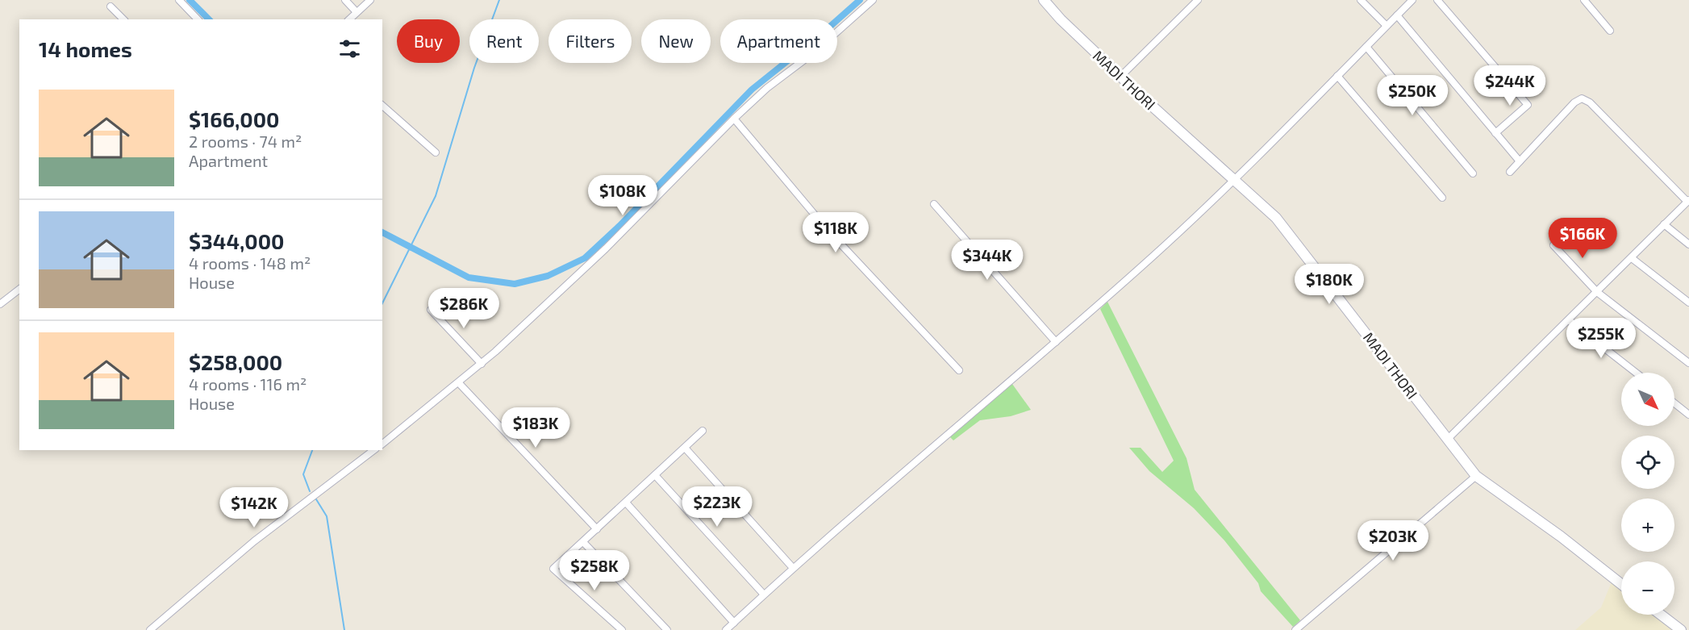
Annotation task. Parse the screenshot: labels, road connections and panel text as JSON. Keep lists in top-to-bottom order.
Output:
{
  "streets": {
    "main road": ["MADI THORI"]
  },
  "north": "bottom right",
  "page": {
    "chip": [
      "Buy",
      "Rent",
      "Filters",
      "New",
      "Apartment"
    ],
    "heading": "14 homes",
    "price": [
      "$244K",
      "$250K",
      "$108K",
      "$118K",
      "$166K",
      "$344K",
      "$180K",
      "$286K",
      "$255K",
      "$183K",
      "$223K",
      "$142K",
      "$203K",
      "$258K"
    ],
    "list": [
      {
        "name": "$166,000",
        "note": "2 rooms · 74 m² · Apartment"
      },
      {
        "name": "$344,000",
        "note": "4 rooms · 148 m² · House"
      },
      {
        "name": "$258,000",
        "note": "4 rooms · 116 m² · House"
      }
    ],
    "map_buttons": ["+", "−"]
  }
}
